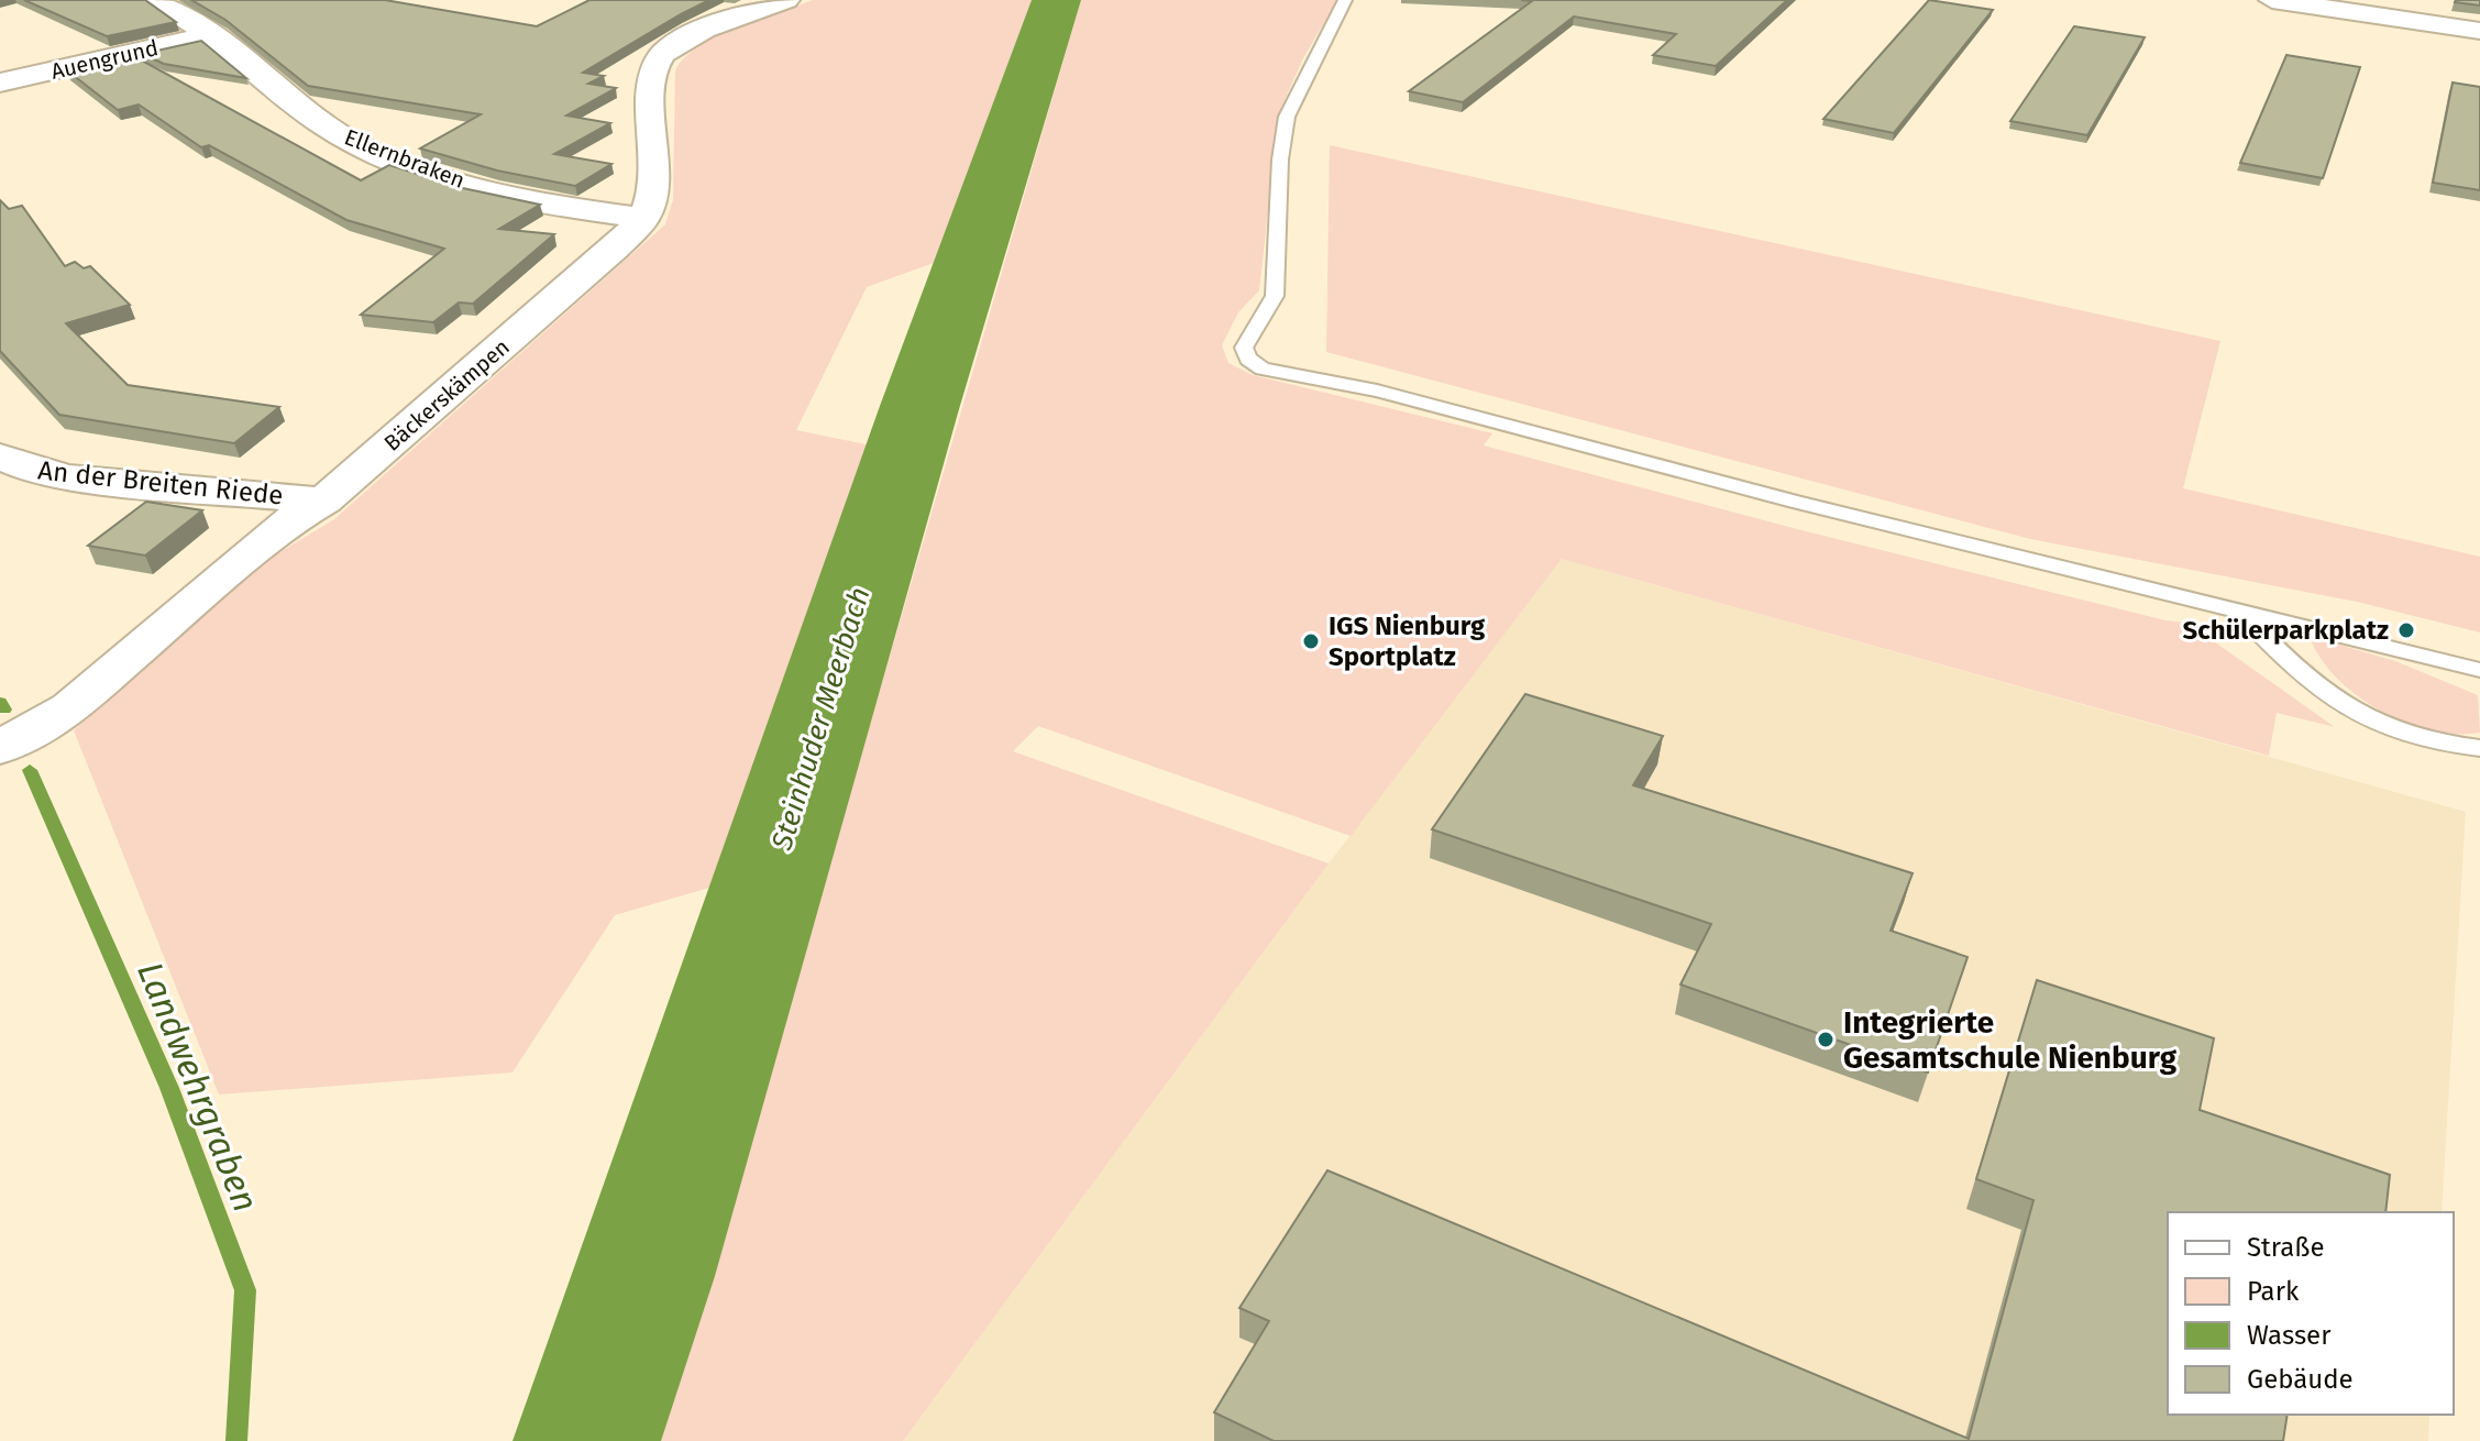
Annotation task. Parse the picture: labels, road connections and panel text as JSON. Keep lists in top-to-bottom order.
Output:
{
  "streets": {
    "street": [
      "Auengrund",
      "Ellernbraken",
      "Bäckerskämpen",
      "An der Breiten Riede"
    ]
  },
  "crossings": [
    ["Auengrund", "Ellernbraken"],
    ["Ellernbraken", "Bäckerskämpen"],
    ["Bäckerskämpen", "An der Breiten Riede"]
  ],
  "water": ["Steinhuder Meerbach", "Landwehrgraben"],
  "places": ["Schülerparkplatz", "IGS Nienburg Sportplatz", "Integrierte Gesamtschule Nienburg"],
  "legend": [
    "Straße",
    "Park",
    "Wasser",
    "Gebäude"
  ]
}
